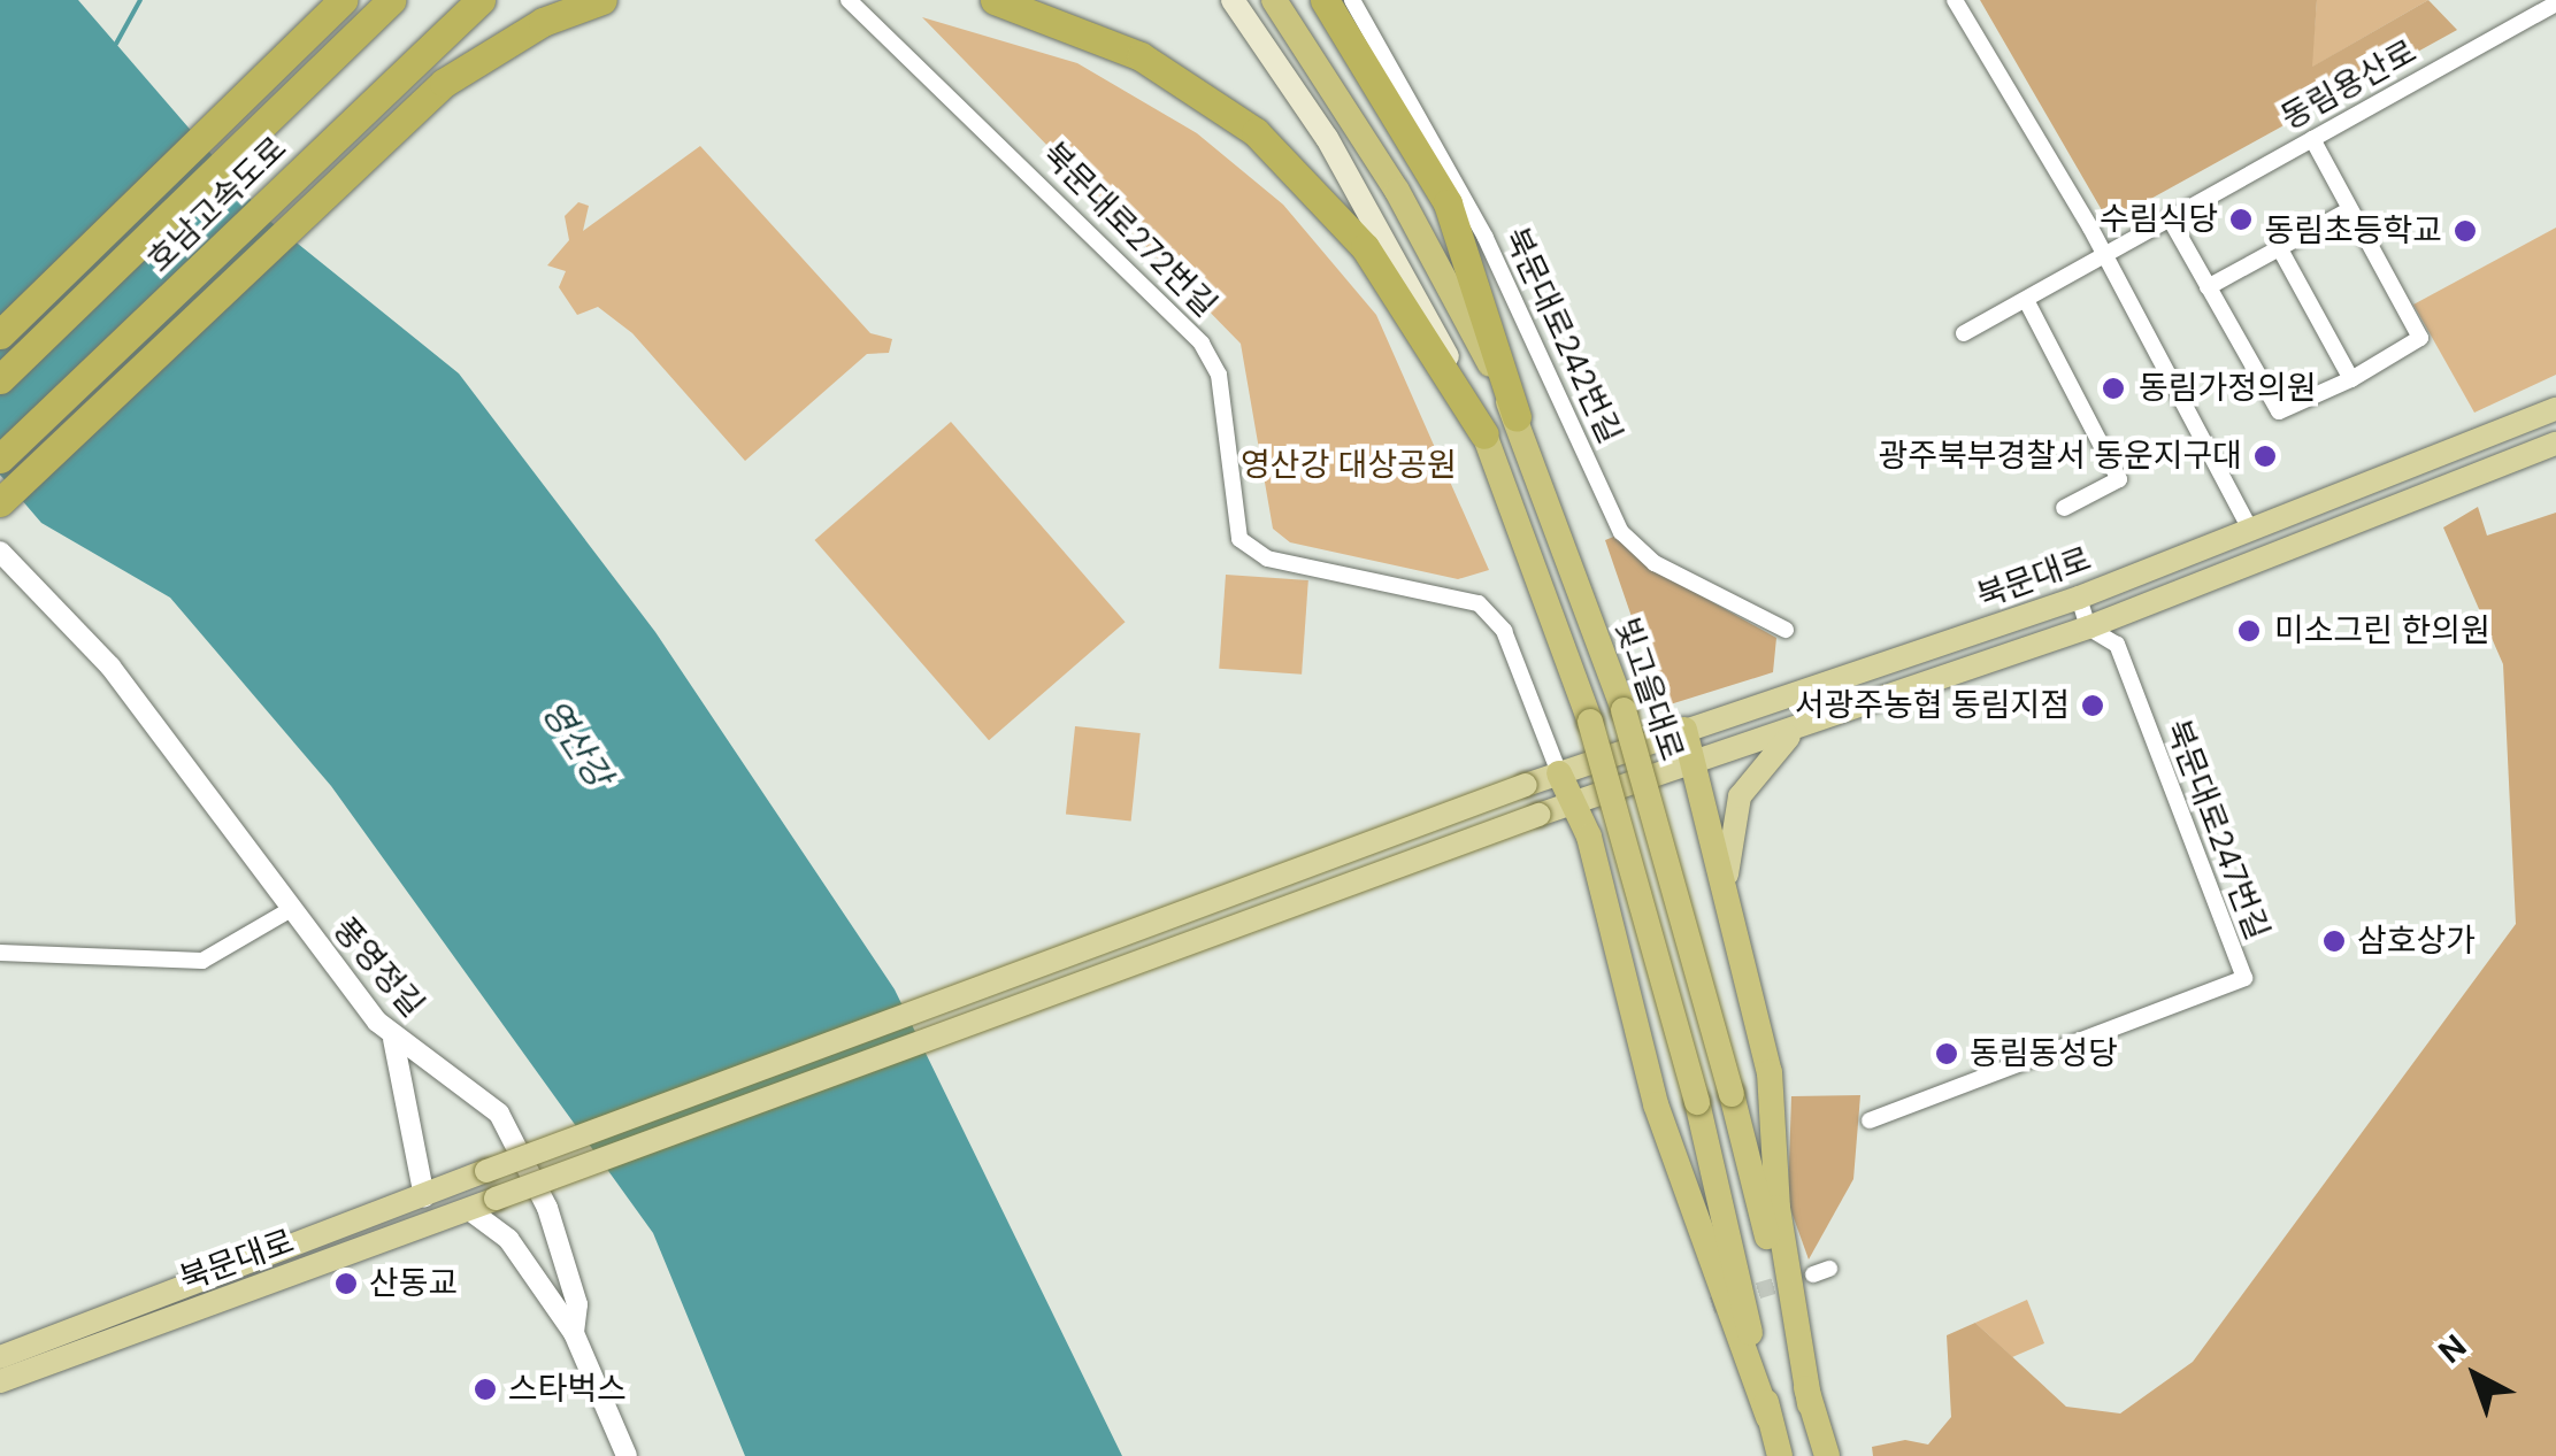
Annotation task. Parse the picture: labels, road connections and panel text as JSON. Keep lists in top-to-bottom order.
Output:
{
  "streets": {
    "highway": ["호남고속도로", "빛고을대로"],
    "main road": ["북문대로"],
    "street": [
      "동림용산로",
      "북문대로272번길",
      "북문대로242번길",
      "북문대로247번길",
      "풍영정길"
    ]
  },
  "crossings": [
    ["북문대로272번길", "북문대로"],
    ["북문대로", "북문대로247번길"]
  ],
  "water": ["영산강"],
  "parks": ["영산강 대상공원"],
  "places": [
    "수림식당",
    "동림초등학교",
    "동림가정의원",
    "광주북부경찰서 동운지구대",
    "미소그린 한의원",
    "서광주농협 동림지점",
    "삼호상가",
    "동림동성당",
    "산동교",
    "스타벅스"
  ],
  "north": "top left"
}
